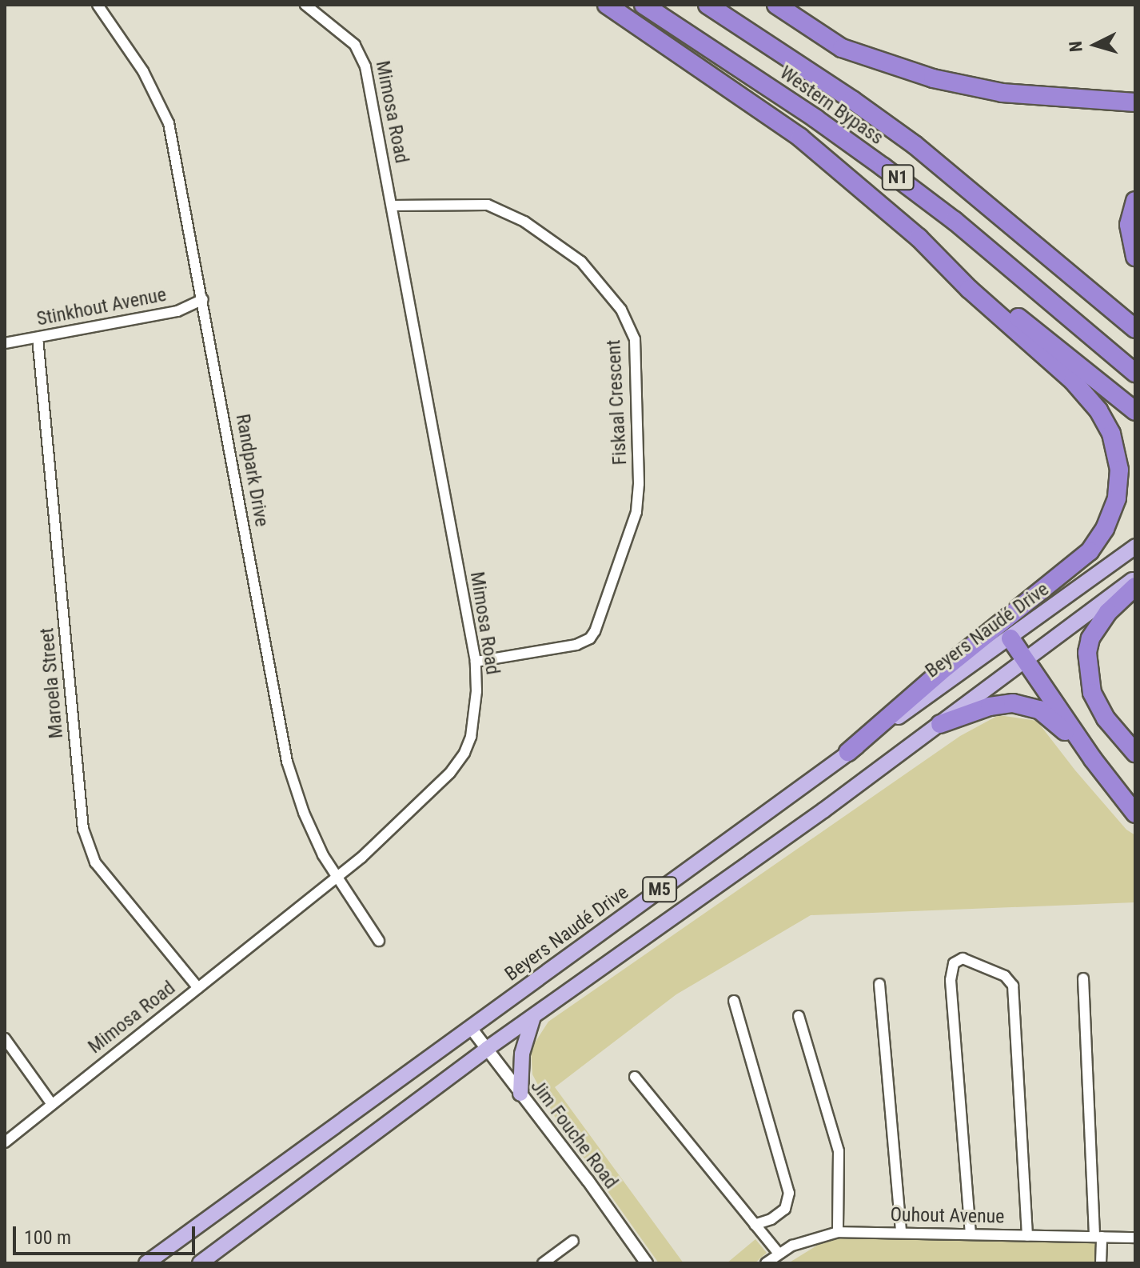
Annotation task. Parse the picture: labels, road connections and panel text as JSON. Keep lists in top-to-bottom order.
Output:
{
  "streets": {
    "highway": ["Western Bypass", "N1"],
    "main road": ["Beyers Naudé Drive", "M5"],
    "street": [
      "Mimosa Road",
      "Stinkhout Avenue",
      "Fiskaal Crescent",
      "Randpark Drive",
      "Maroela Street",
      "Jim Fouche Road",
      "Ouhout Avenue"
    ]
  },
  "crossings": [
    ["Mimosa Road", "Fiskaal Crescent"],
    ["Mimosa Road", "Randpark Drive"],
    ["Mimosa Road", "Maroela Street"],
    ["Stinkhout Avenue", "Randpark Drive"],
    ["Stinkhout Avenue", "Maroela Street"],
    ["Beyers Naudé Drive", "Jim Fouche Road"],
    ["M5", "Jim Fouche Road"]
  ],
  "scale_bar": "100 m",
  "north": "left"
}
